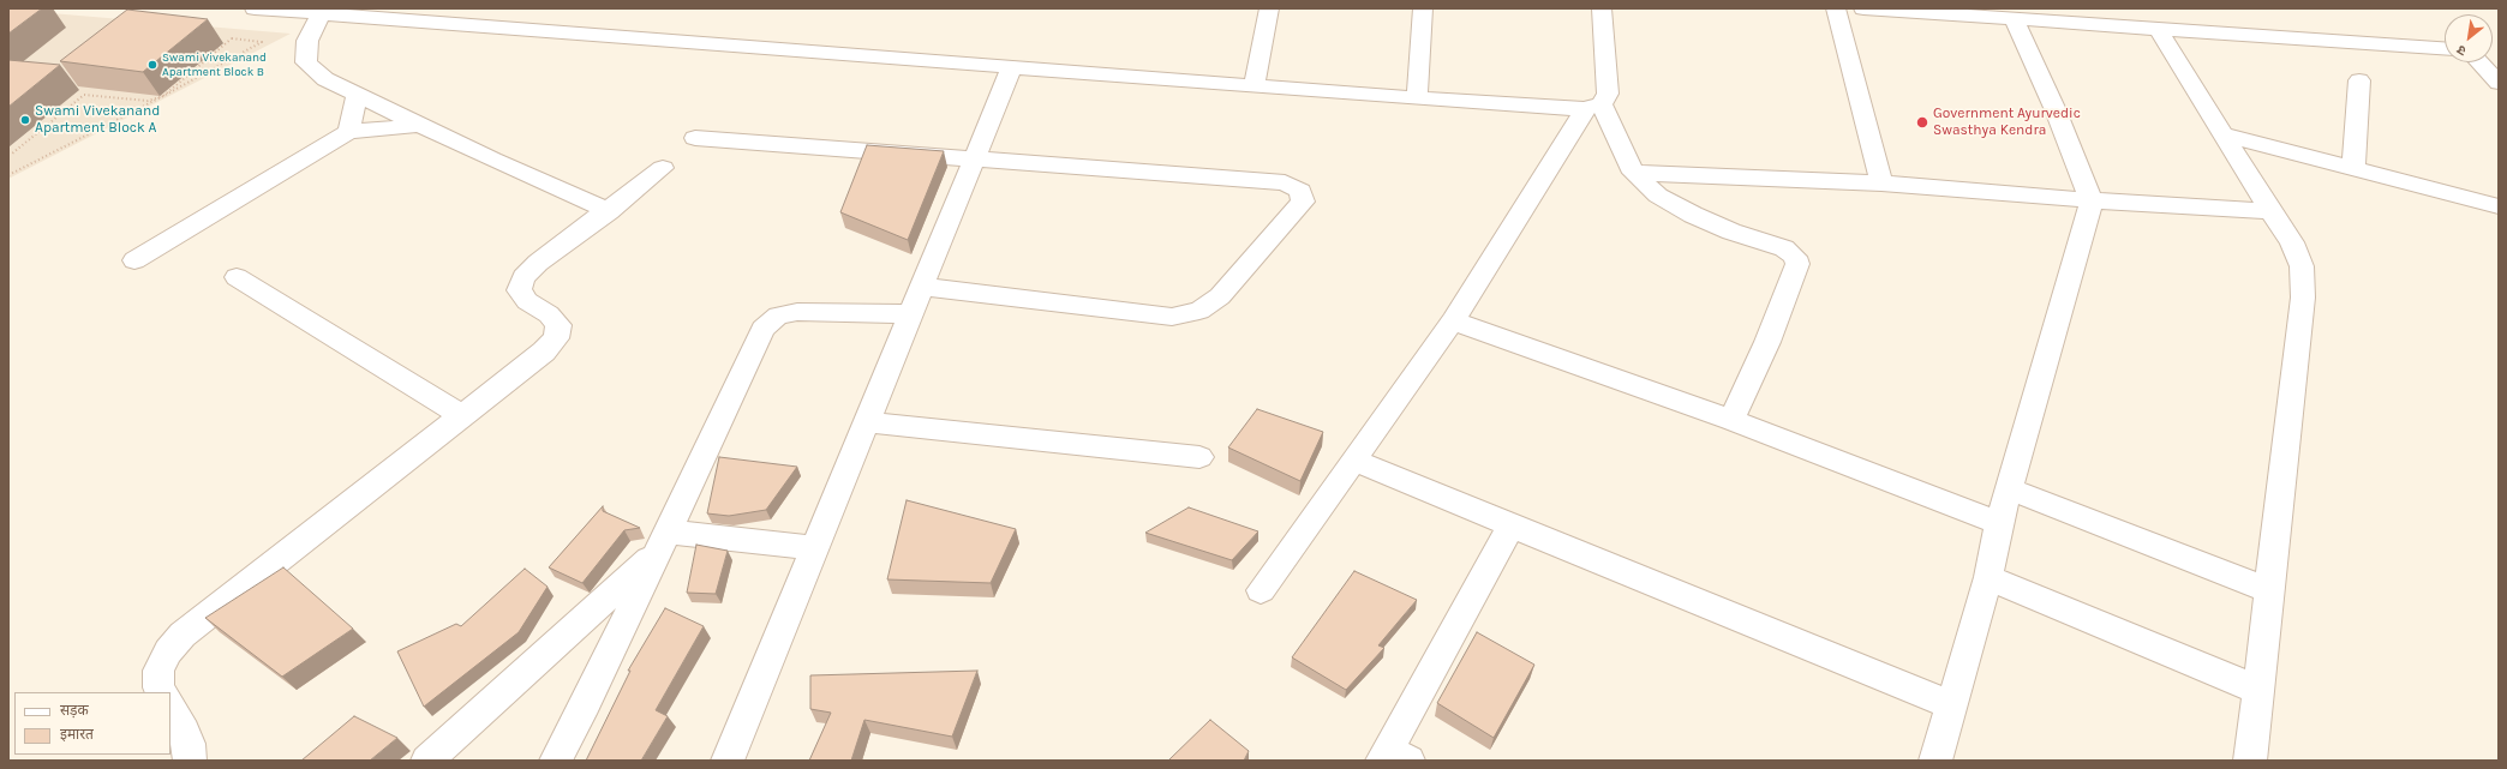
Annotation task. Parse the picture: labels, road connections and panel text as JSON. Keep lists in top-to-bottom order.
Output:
{
  "places": ["Swami Vivekanand Apartment Block B", "Swami Vivekanand Apartment Block A", "Government Ayurvedic Swasthya Kendra"],
  "legend": ["सड़क", "इमारत"],
  "north": "bottom left"
}
